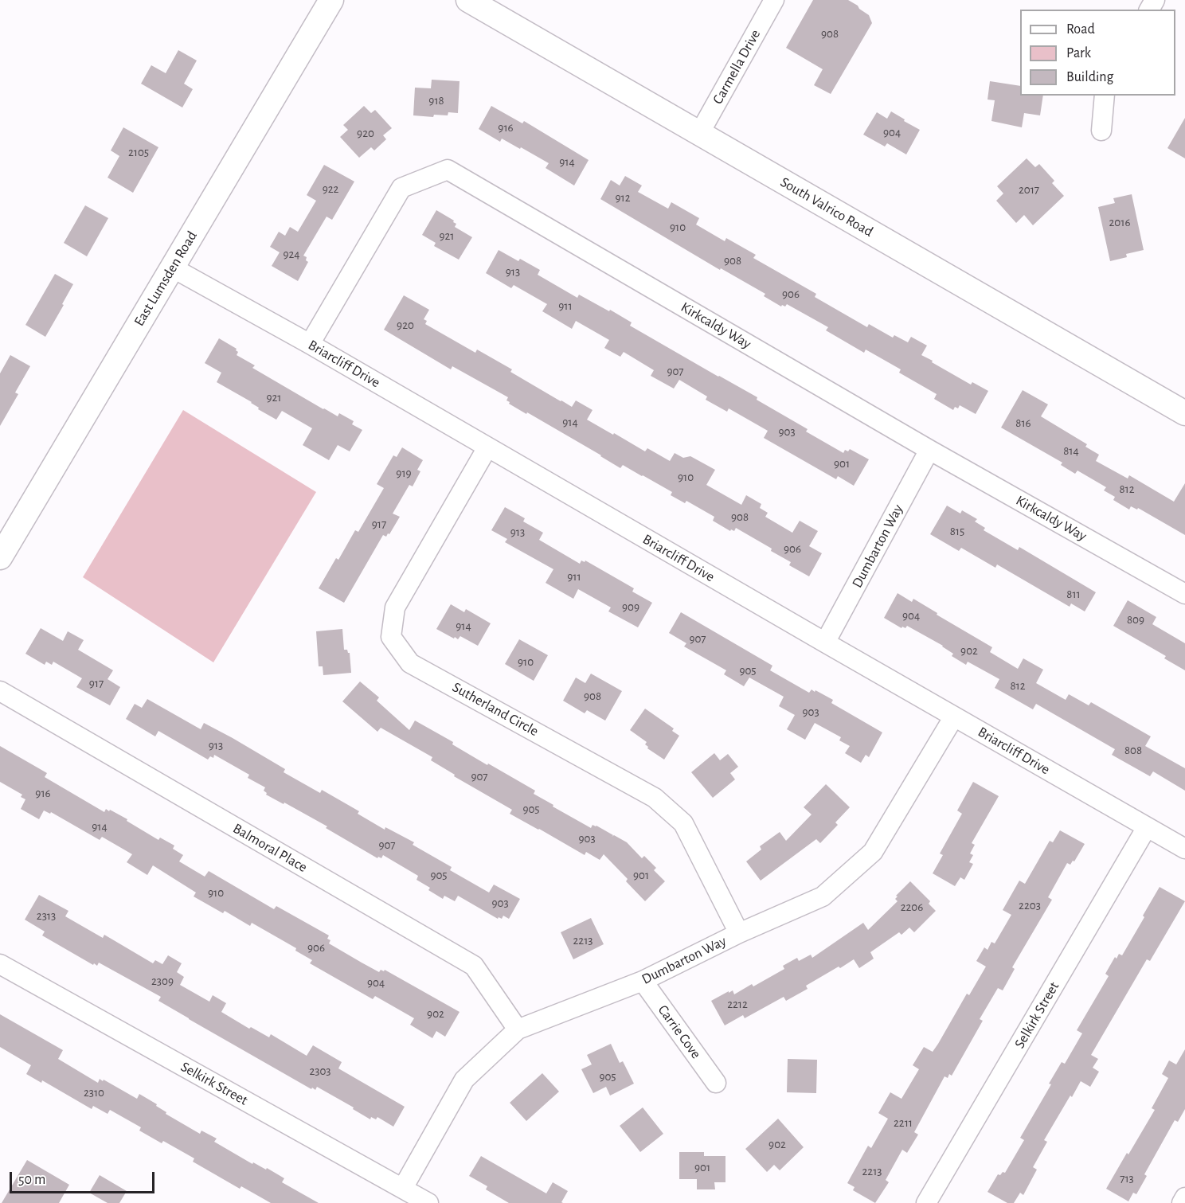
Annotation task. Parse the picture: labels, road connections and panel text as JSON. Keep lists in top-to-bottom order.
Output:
{
  "streets": {
    "street": [
      "Carmella Drive",
      "South Valrico Road",
      "East Lumsden Road",
      "Kirkcaldy Way",
      "Briarcliff Drive",
      "Dumbarton Way",
      "Sutherland Circle",
      "Balmoral Place",
      "Selkirk Street",
      "Carrie Cove"
    ]
  },
  "crossings": [
    ["Carmella Drive", "South Valrico Road"],
    ["East Lumsden Road", "Briarcliff Drive"],
    ["Kirkcaldy Way", "Briarcliff Drive"],
    ["Kirkcaldy Way", "Dumbarton Way"],
    ["Briarcliff Drive", "Dumbarton Way"],
    ["Briarcliff Drive", "Sutherland Circle"],
    ["Briarcliff Drive", "Selkirk Street"],
    ["Dumbarton Way", "Sutherland Circle"],
    ["Dumbarton Way", "Balmoral Place"],
    ["Dumbarton Way", "Selkirk Street"],
    ["Dumbarton Way", "Carrie Cove"]
  ],
  "house_numbers": [
    "908",
    "918",
    "916",
    "904",
    "920",
    "2105",
    "914",
    "922",
    "2017",
    "912",
    "2016",
    "910",
    "921",
    "924",
    "908",
    "913",
    "906",
    "911",
    "920",
    "907",
    "921",
    "914",
    "816",
    "903",
    "814",
    "901",
    "919",
    "910",
    "812",
    "908",
    "917",
    "815",
    "913",
    "906",
    "911",
    "811",
    "909",
    "904",
    "809",
    "914",
    "907",
    "902",
    "910",
    "905",
    "917",
    "812",
    "908",
    "903",
    "913",
    "808",
    "907",
    "916",
    "905",
    "914",
    "903",
    "907",
    "905",
    "901",
    "910",
    "903",
    "2203",
    "2206",
    "2313",
    "2213",
    "906",
    "2309",
    "904",
    "2212",
    "902",
    "2303",
    "905",
    "2310",
    "2211",
    "902",
    "901",
    "2213",
    "713"
  ],
  "legend": ["Road", "Park", "Building"],
  "scale_bar": "50 m"
}
